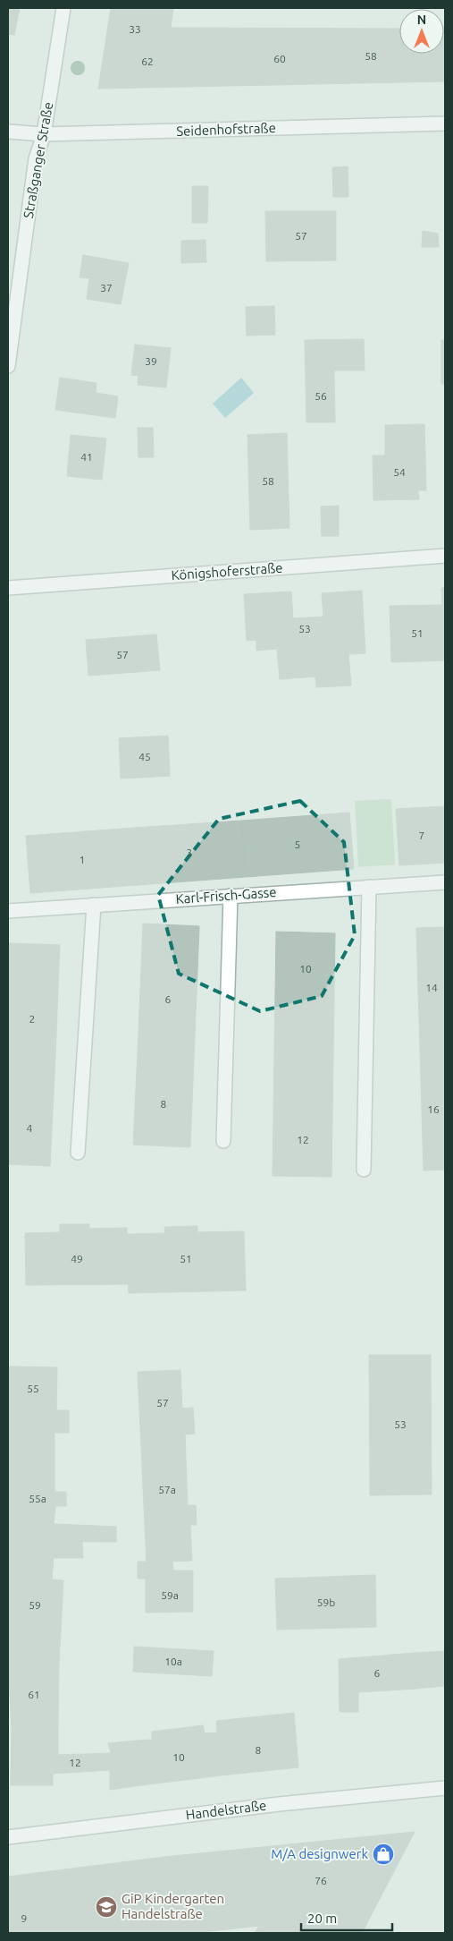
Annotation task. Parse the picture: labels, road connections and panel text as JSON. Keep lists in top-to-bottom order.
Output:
{
  "streets": {
    "street": [
      "Seidenhofstraße",
      "Straßganger Straße",
      "Königshoferstraße",
      "Karl-Frisch-Gasse",
      "Handelstraße"
    ]
  },
  "crossings": [
    ["Seidenhofstraße", "Straßganger Straße"]
  ],
  "places": {
    "shop": ["M/A designwerk"],
    "school or university": ["GiP Kindergarten Handelstraße"]
  },
  "house_numbers": [
    "33",
    "58",
    "60",
    "62",
    "57",
    "37",
    "39",
    "56",
    "41",
    "54",
    "58",
    "53",
    "51",
    "57",
    "45",
    "7",
    "5",
    "3",
    "1",
    "10",
    "14",
    "6",
    "2",
    "8",
    "16",
    "4",
    "12",
    "49",
    "51",
    "55",
    "57",
    "53",
    "57a",
    "55a",
    "59a",
    "59b",
    "59",
    "10a",
    "6",
    "61",
    "8",
    "10",
    "12",
    "76",
    "9"
  ],
  "scale_bar": "20 m",
  "north": "top"
}
